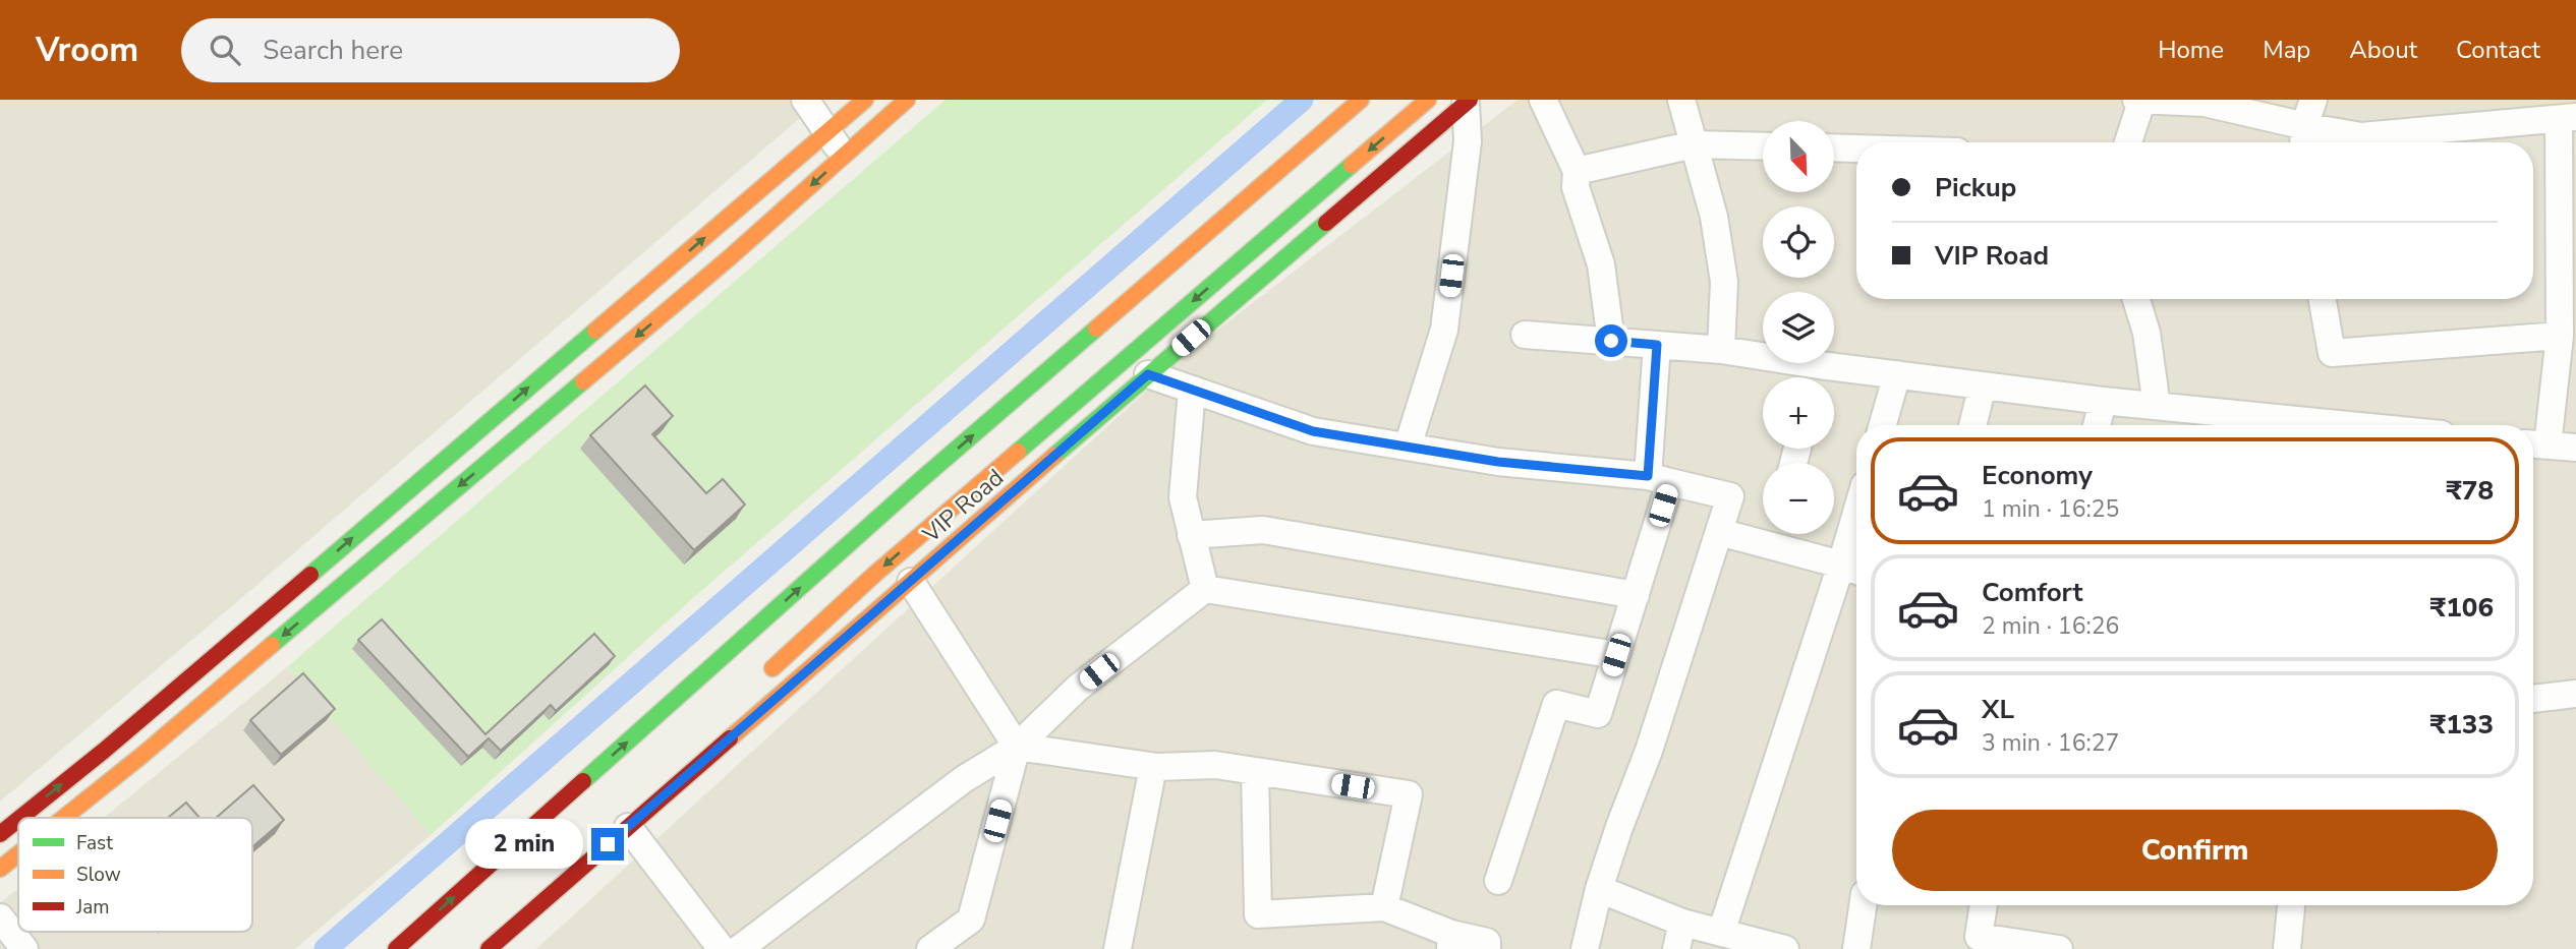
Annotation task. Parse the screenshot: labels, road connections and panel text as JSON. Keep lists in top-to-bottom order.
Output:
{
  "streets": {
    "street": ["VIP Road"]
  },
  "legend": ["Fast", "Slow", "Jam"],
  "north": "bottom right",
  "page": {
    "header": "Vroom",
    "search": "Search here",
    "nav": [
      "Home",
      "Map",
      "About",
      "Contact"
    ],
    "map_buttons": ["+", "−"],
    "banner": ["Pickup", "VIP Road"],
    "list": [
      {
        "name": "Economy",
        "note": "1 min · 16:25",
        "value": "₹78"
      },
      {
        "name": "Comfort",
        "note": "2 min · 16:26",
        "value": "₹106"
      },
      {
        "name": "XL",
        "note": "3 min · 16:27",
        "value": "₹133"
      }
    ],
    "buttons": "Confirm",
    "bubble": "2 min"
  }
}
